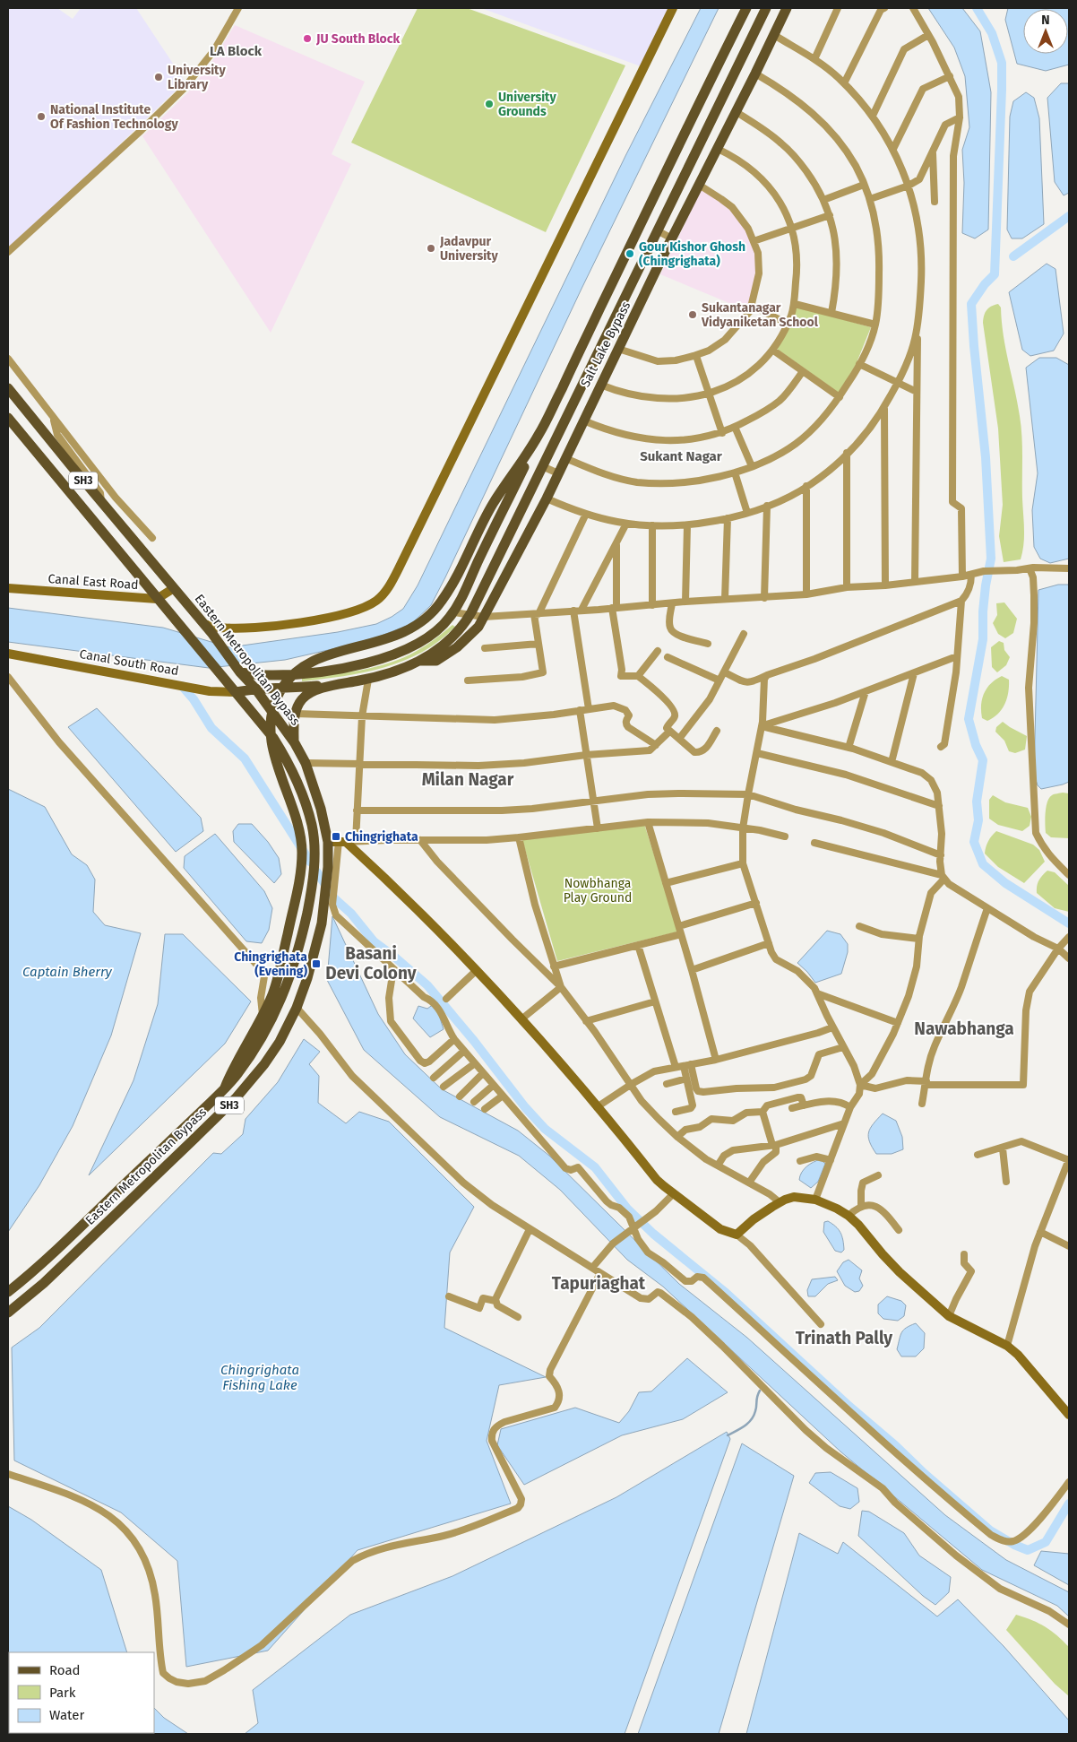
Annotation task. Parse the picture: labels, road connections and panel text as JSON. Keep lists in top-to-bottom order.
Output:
{
  "streets": {
    "main road": ["Salt Lake Bypass", "SH3", "Eastern Metropolitan Bypass"],
    "street": ["Canal East Road", "Canal South Road"]
  },
  "crossings": [
    ["Salt Lake Bypass", "Eastern Metropolitan Bypass"],
    ["Canal East Road", "Eastern Metropolitan Bypass"],
    ["Eastern Metropolitan Bypass", "Canal South Road"]
  ],
  "districts": [
    "LA Block",
    "Sukant Nagar",
    "Milan Nagar",
    "Basani Devi Colony",
    "Nawabhanga",
    "Tapuriaghat",
    "Trinath Pally"
  ],
  "water": ["Captain Bherry", "Chingrighata Fishing Lake"],
  "parks": ["Nowbhanga Play Ground"],
  "places": {
    "other": [
      "JU South Block",
      "University Library",
      "University Grounds",
      "National Institute Of Fashion Technology",
      "Jadavpur University",
      "Gour Kishor Ghosh (Chingrighata)",
      "Sukantanagar Vidyaniketan School"
    ],
    "transit": ["Chingrighata", "Chingrighata (Evening)"]
  },
  "legend": ["Road", "Park", "Water"],
  "north": "top"
}
